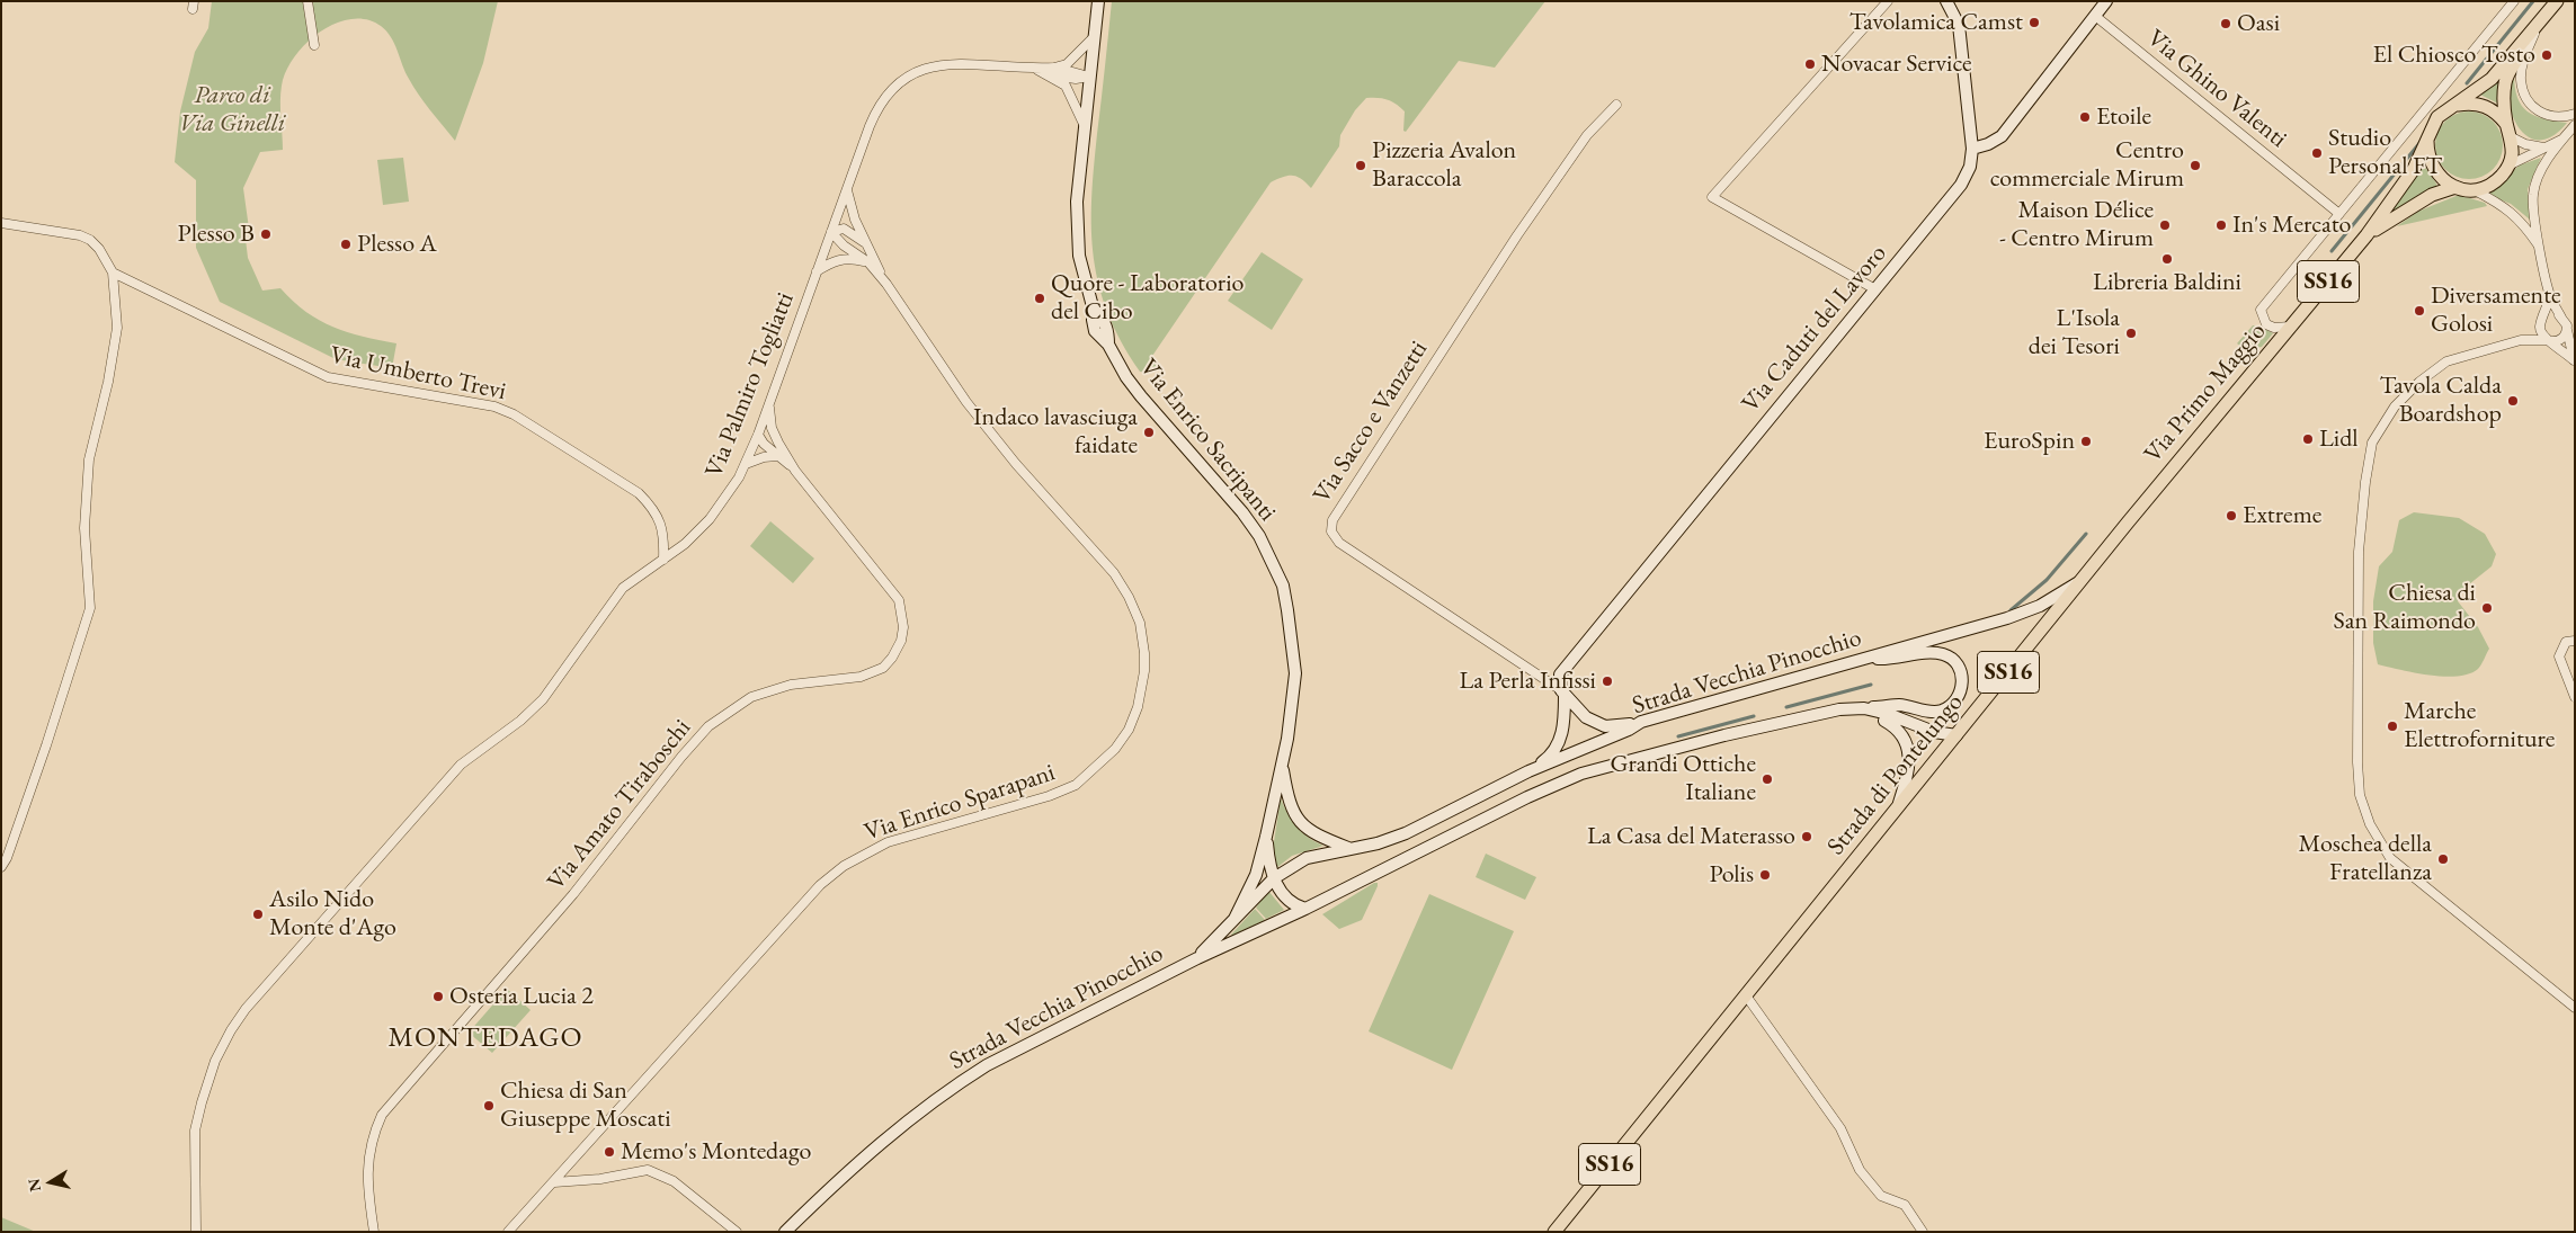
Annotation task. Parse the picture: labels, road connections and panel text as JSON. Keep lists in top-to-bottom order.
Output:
{
  "streets": {
    "main road": ["SS16", "Via Primo Maggio", "Strada di Pontelungo"],
    "street": [
      "Via Ghino Valenti",
      "Via Caduti del Lavoro",
      "Via Umberto Trevi",
      "Via Palmiro Togliatti",
      "Via Sacco e Vanzetti",
      "Via Enrico Sacripanti",
      "Strada Vecchia Pinocchio",
      "Via Enrico Sparapani",
      "Via Amato Tiraboschi"
    ]
  },
  "crossings": [
    ["Via Caduti del Lavoro", "Via Sacco e Vanzetti"],
    ["Via Umberto Trevi", "Via Palmiro Togliatti"],
    ["Via Palmiro Togliatti", "Via Enrico Sacripanti"],
    ["Via Palmiro Togliatti", "Via Enrico Sparapani"],
    ["Via Palmiro Togliatti", "Via Amato Tiraboschi"],
    ["Via Primo Maggio", "Strada Vecchia Pinocchio"],
    ["Via Primo Maggio", "Strada di Pontelungo"],
    ["Via Sacco e Vanzetti", "Strada Vecchia Pinocchio"],
    ["Via Enrico Sacripanti", "Strada Vecchia Pinocchio"],
    ["Strada Vecchia Pinocchio", "Strada di Pontelungo"]
  ],
  "districts": ["MONTEDAGO"],
  "parks": ["Parco di Via Ginelli"],
  "places": [
    "Tavolamica Camst",
    "Oasi",
    "El Chiosco Tosto",
    "Novacar Service",
    "Etoile",
    "Studio Personal FT",
    "Pizzeria Avalon Baraccola",
    "Centro commerciale Mirum",
    "Maison Délice - Centro Mirum",
    "In's Mercato",
    "Plesso B",
    "Plesso A",
    "Libreria Baldini",
    "Quore - Laboratorio del Cibo",
    "Diversamente Golosi",
    "L'Isola dei Tesori",
    "Tavola Calda Boardshop",
    "Indaco lavasciuga faidate",
    "Lidl",
    "EuroSpin",
    "Extreme",
    "Chiesa di San Raimondo",
    "La Perla Infissi",
    "Marche Elettroforniture",
    "Grandi Ottiche Italiane",
    "La Casa del Materasso",
    "Moschea della Fratellanza",
    "Polis",
    "Asilo Nido Monte d'Ago",
    "Osteria Lucia 2",
    "Chiesa di San Giuseppe Moscati",
    "Memo's Montedago"
  ],
  "north": "left"
}
